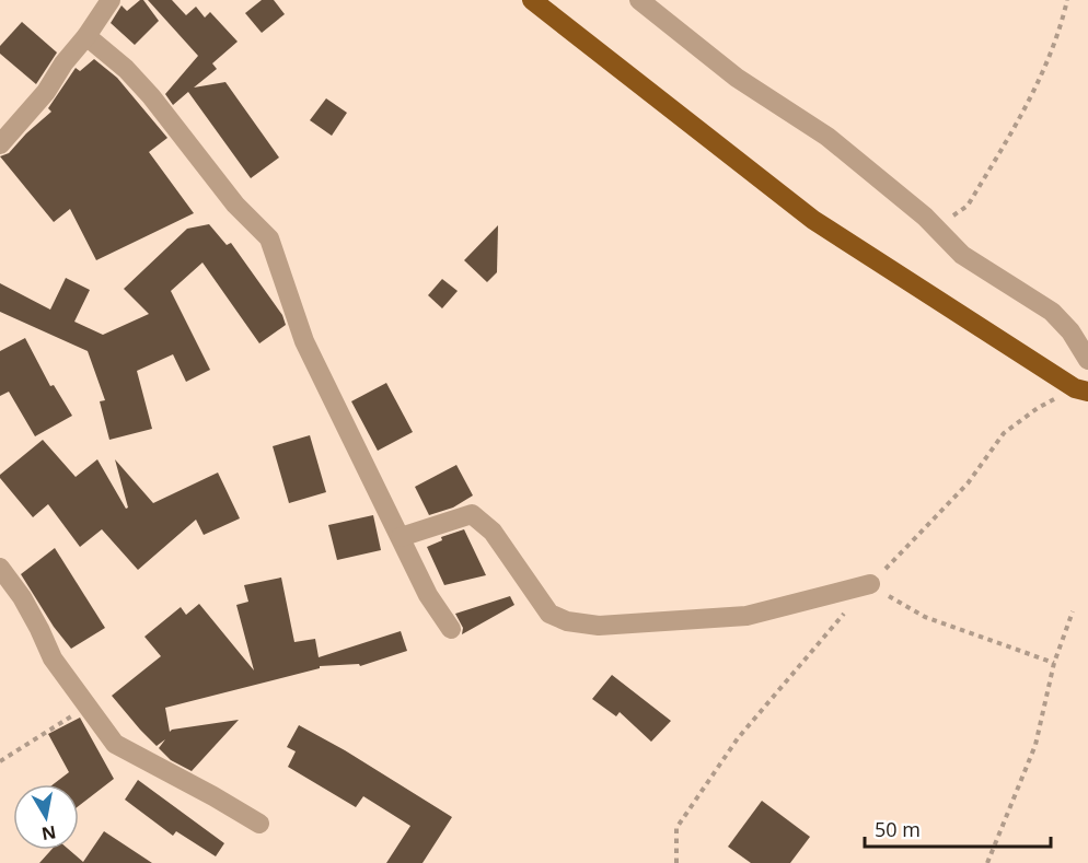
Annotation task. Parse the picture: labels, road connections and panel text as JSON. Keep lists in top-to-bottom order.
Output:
{
  "scale_bar": "50 m",
  "north": "bottom"
}
